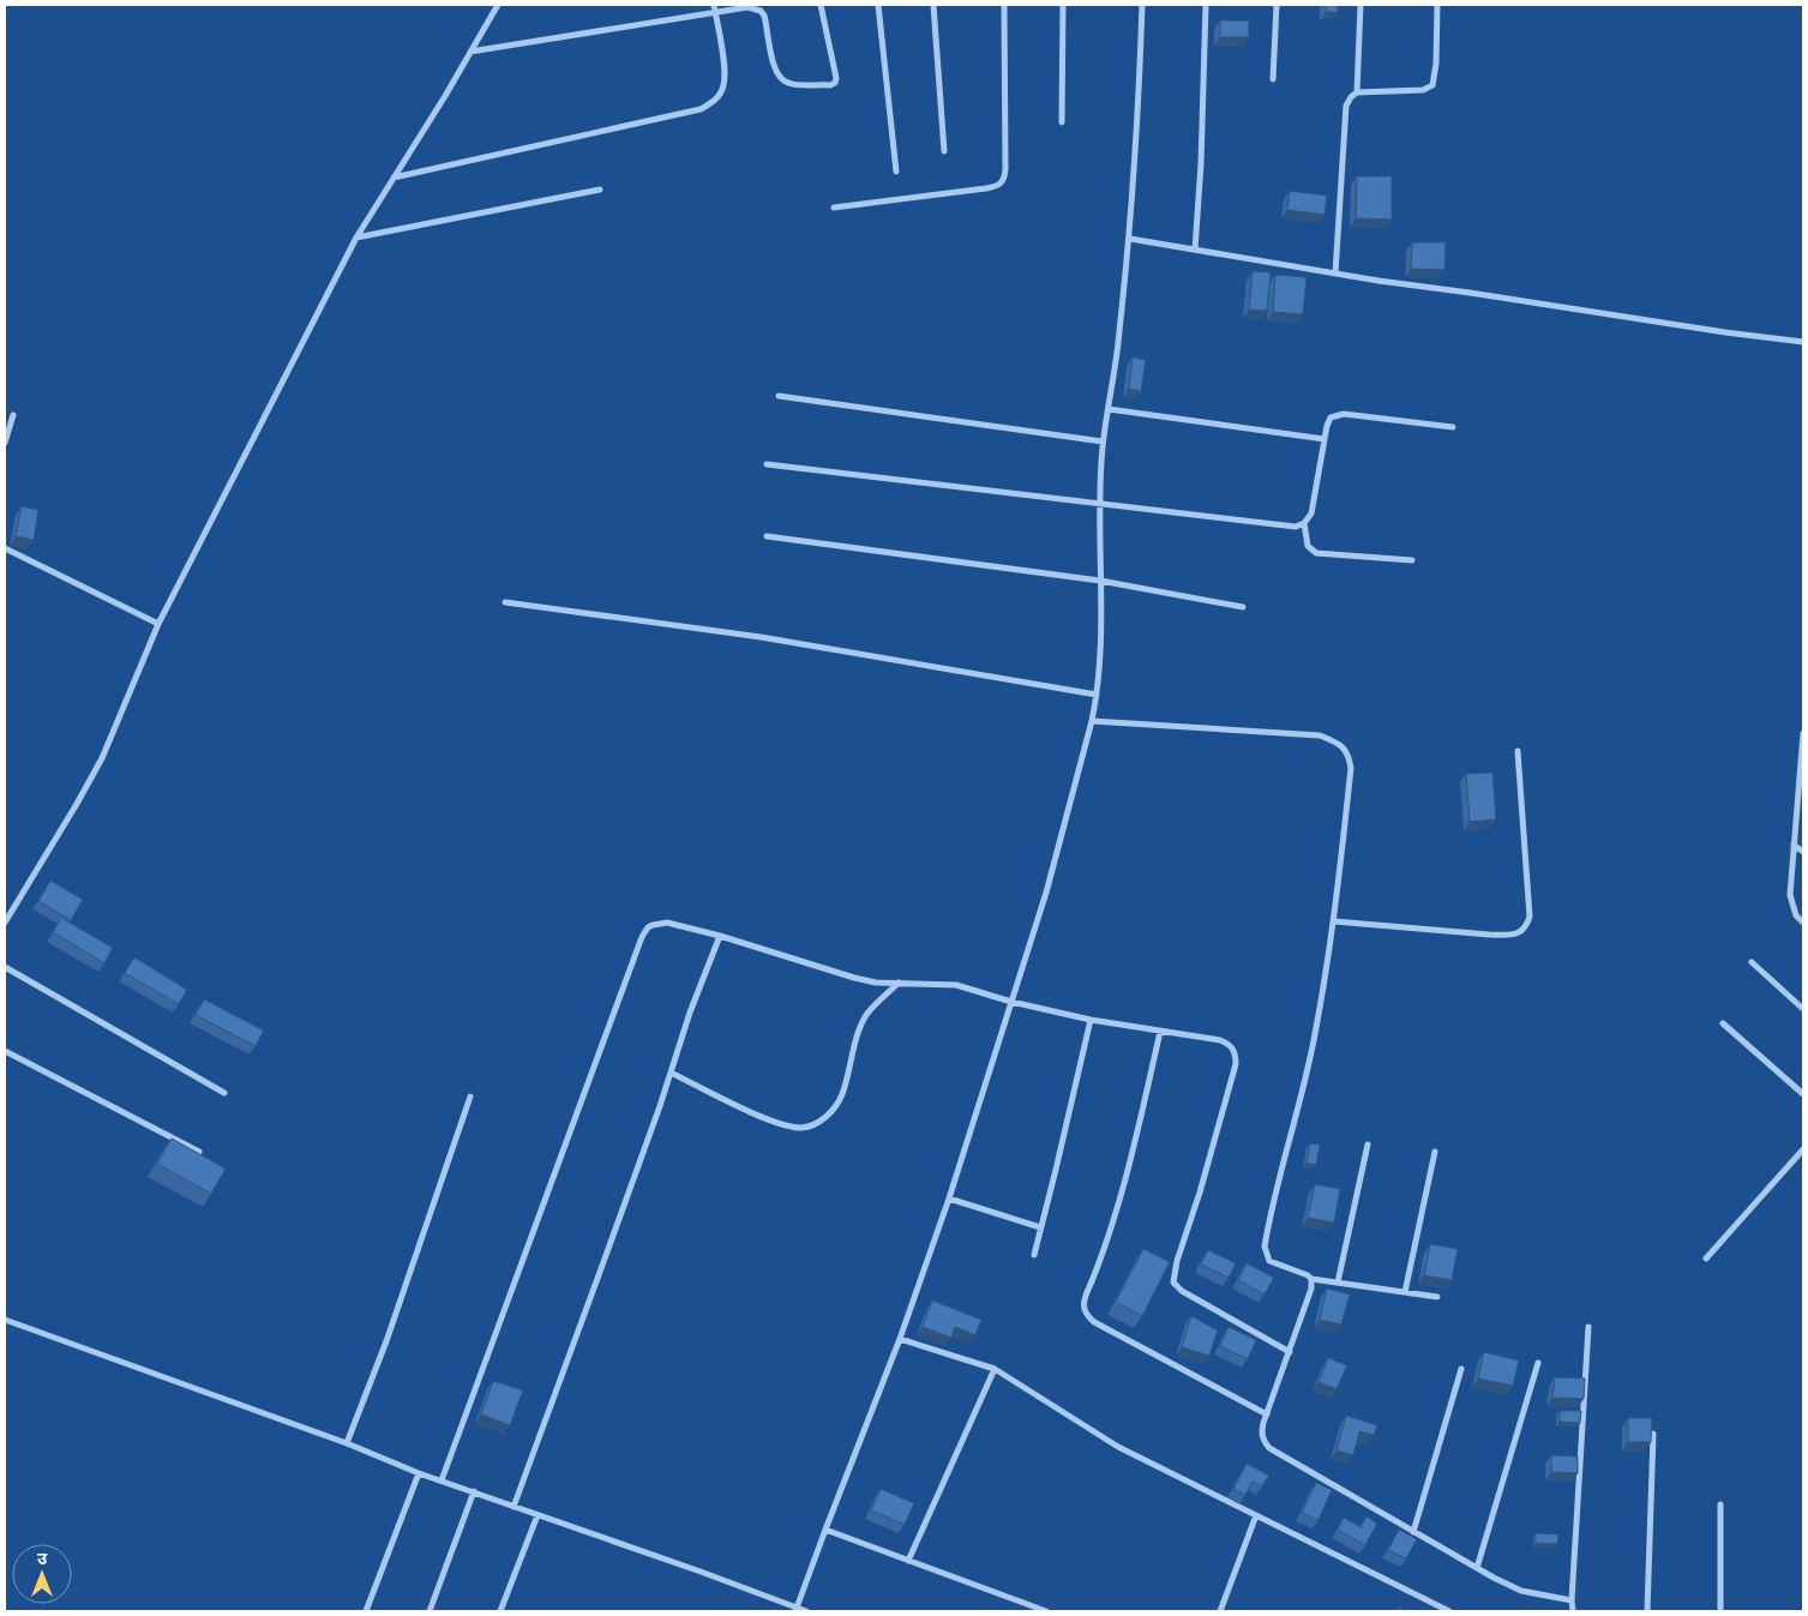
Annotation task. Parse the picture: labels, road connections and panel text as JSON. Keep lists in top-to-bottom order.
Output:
{
  "north": "top"
}
